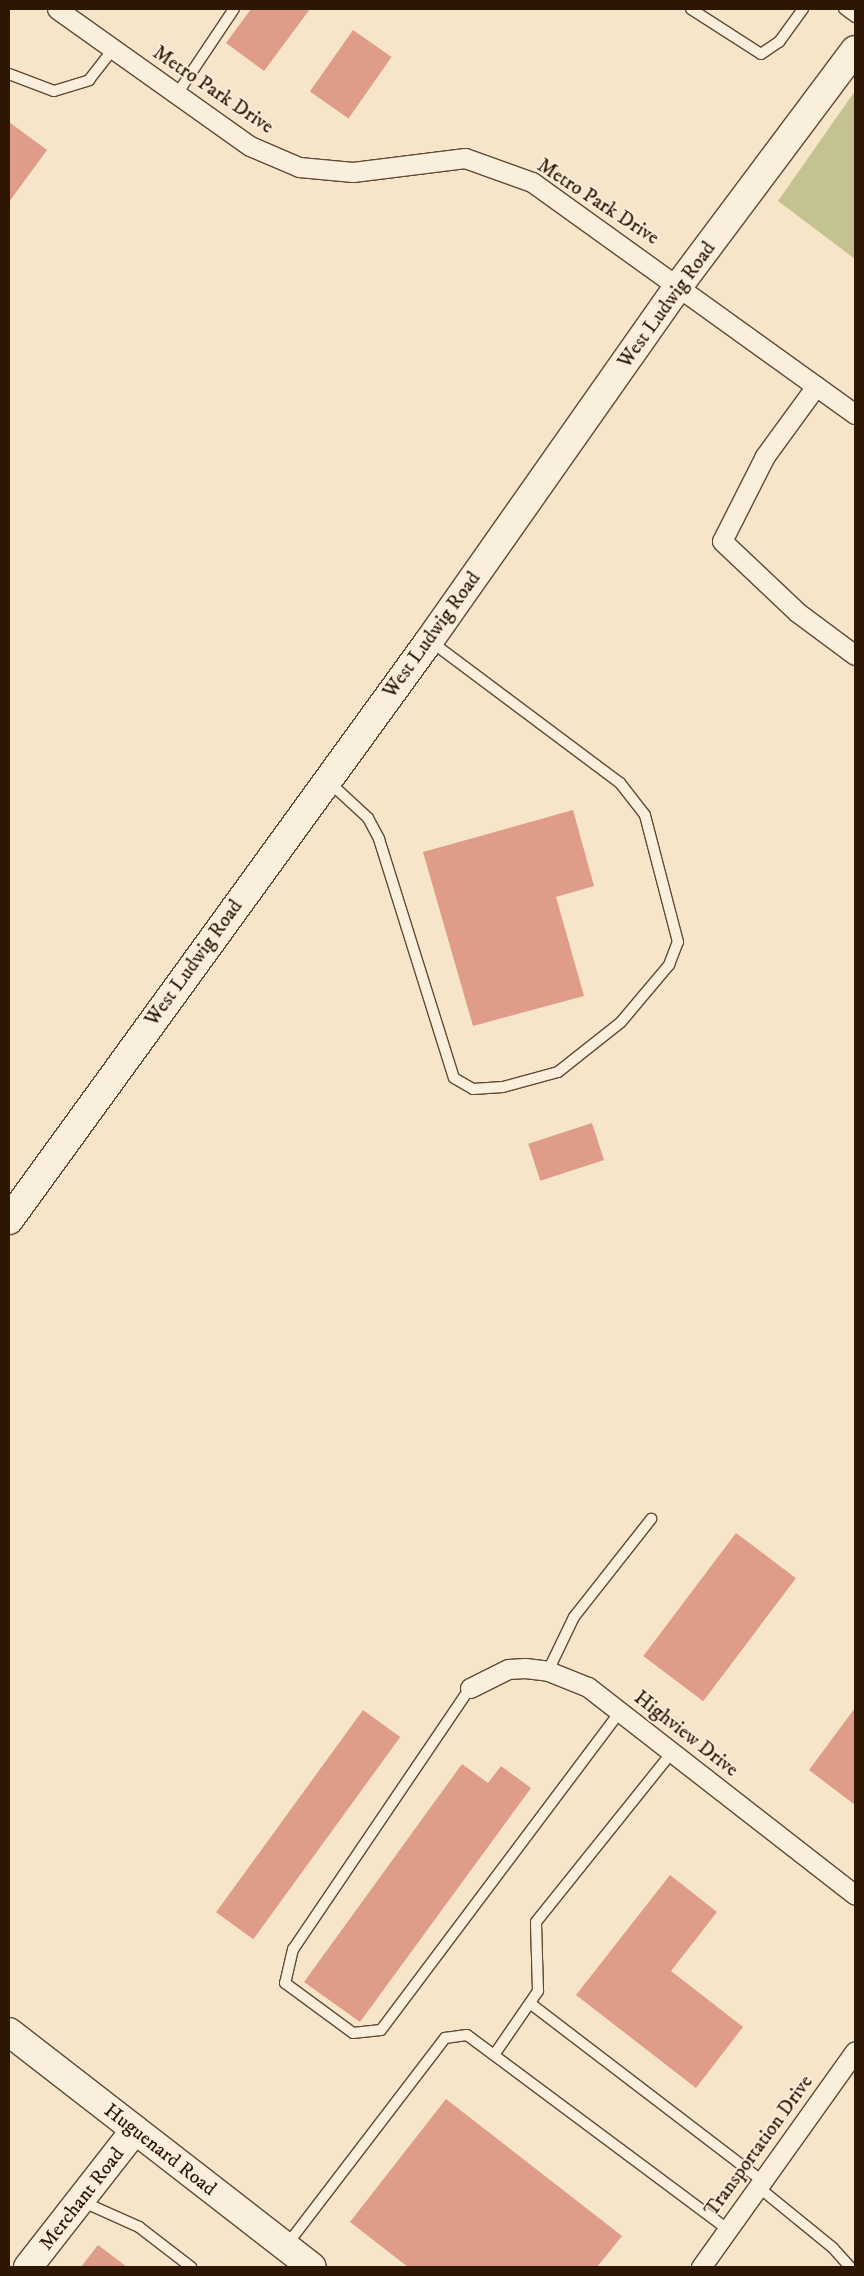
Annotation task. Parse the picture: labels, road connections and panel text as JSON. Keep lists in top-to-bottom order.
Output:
{
  "streets": {
    "main road": ["West Ludwig Road", "Huguenard Road", "Merchant Road"],
    "street": ["Metro Park Drive", "Highview Drive", "Transportation Drive"]
  },
  "crossings": [
    ["Metro Park Drive", "West Ludwig Road"],
    ["Huguenard Road", "Merchant Road"]
  ]
}
